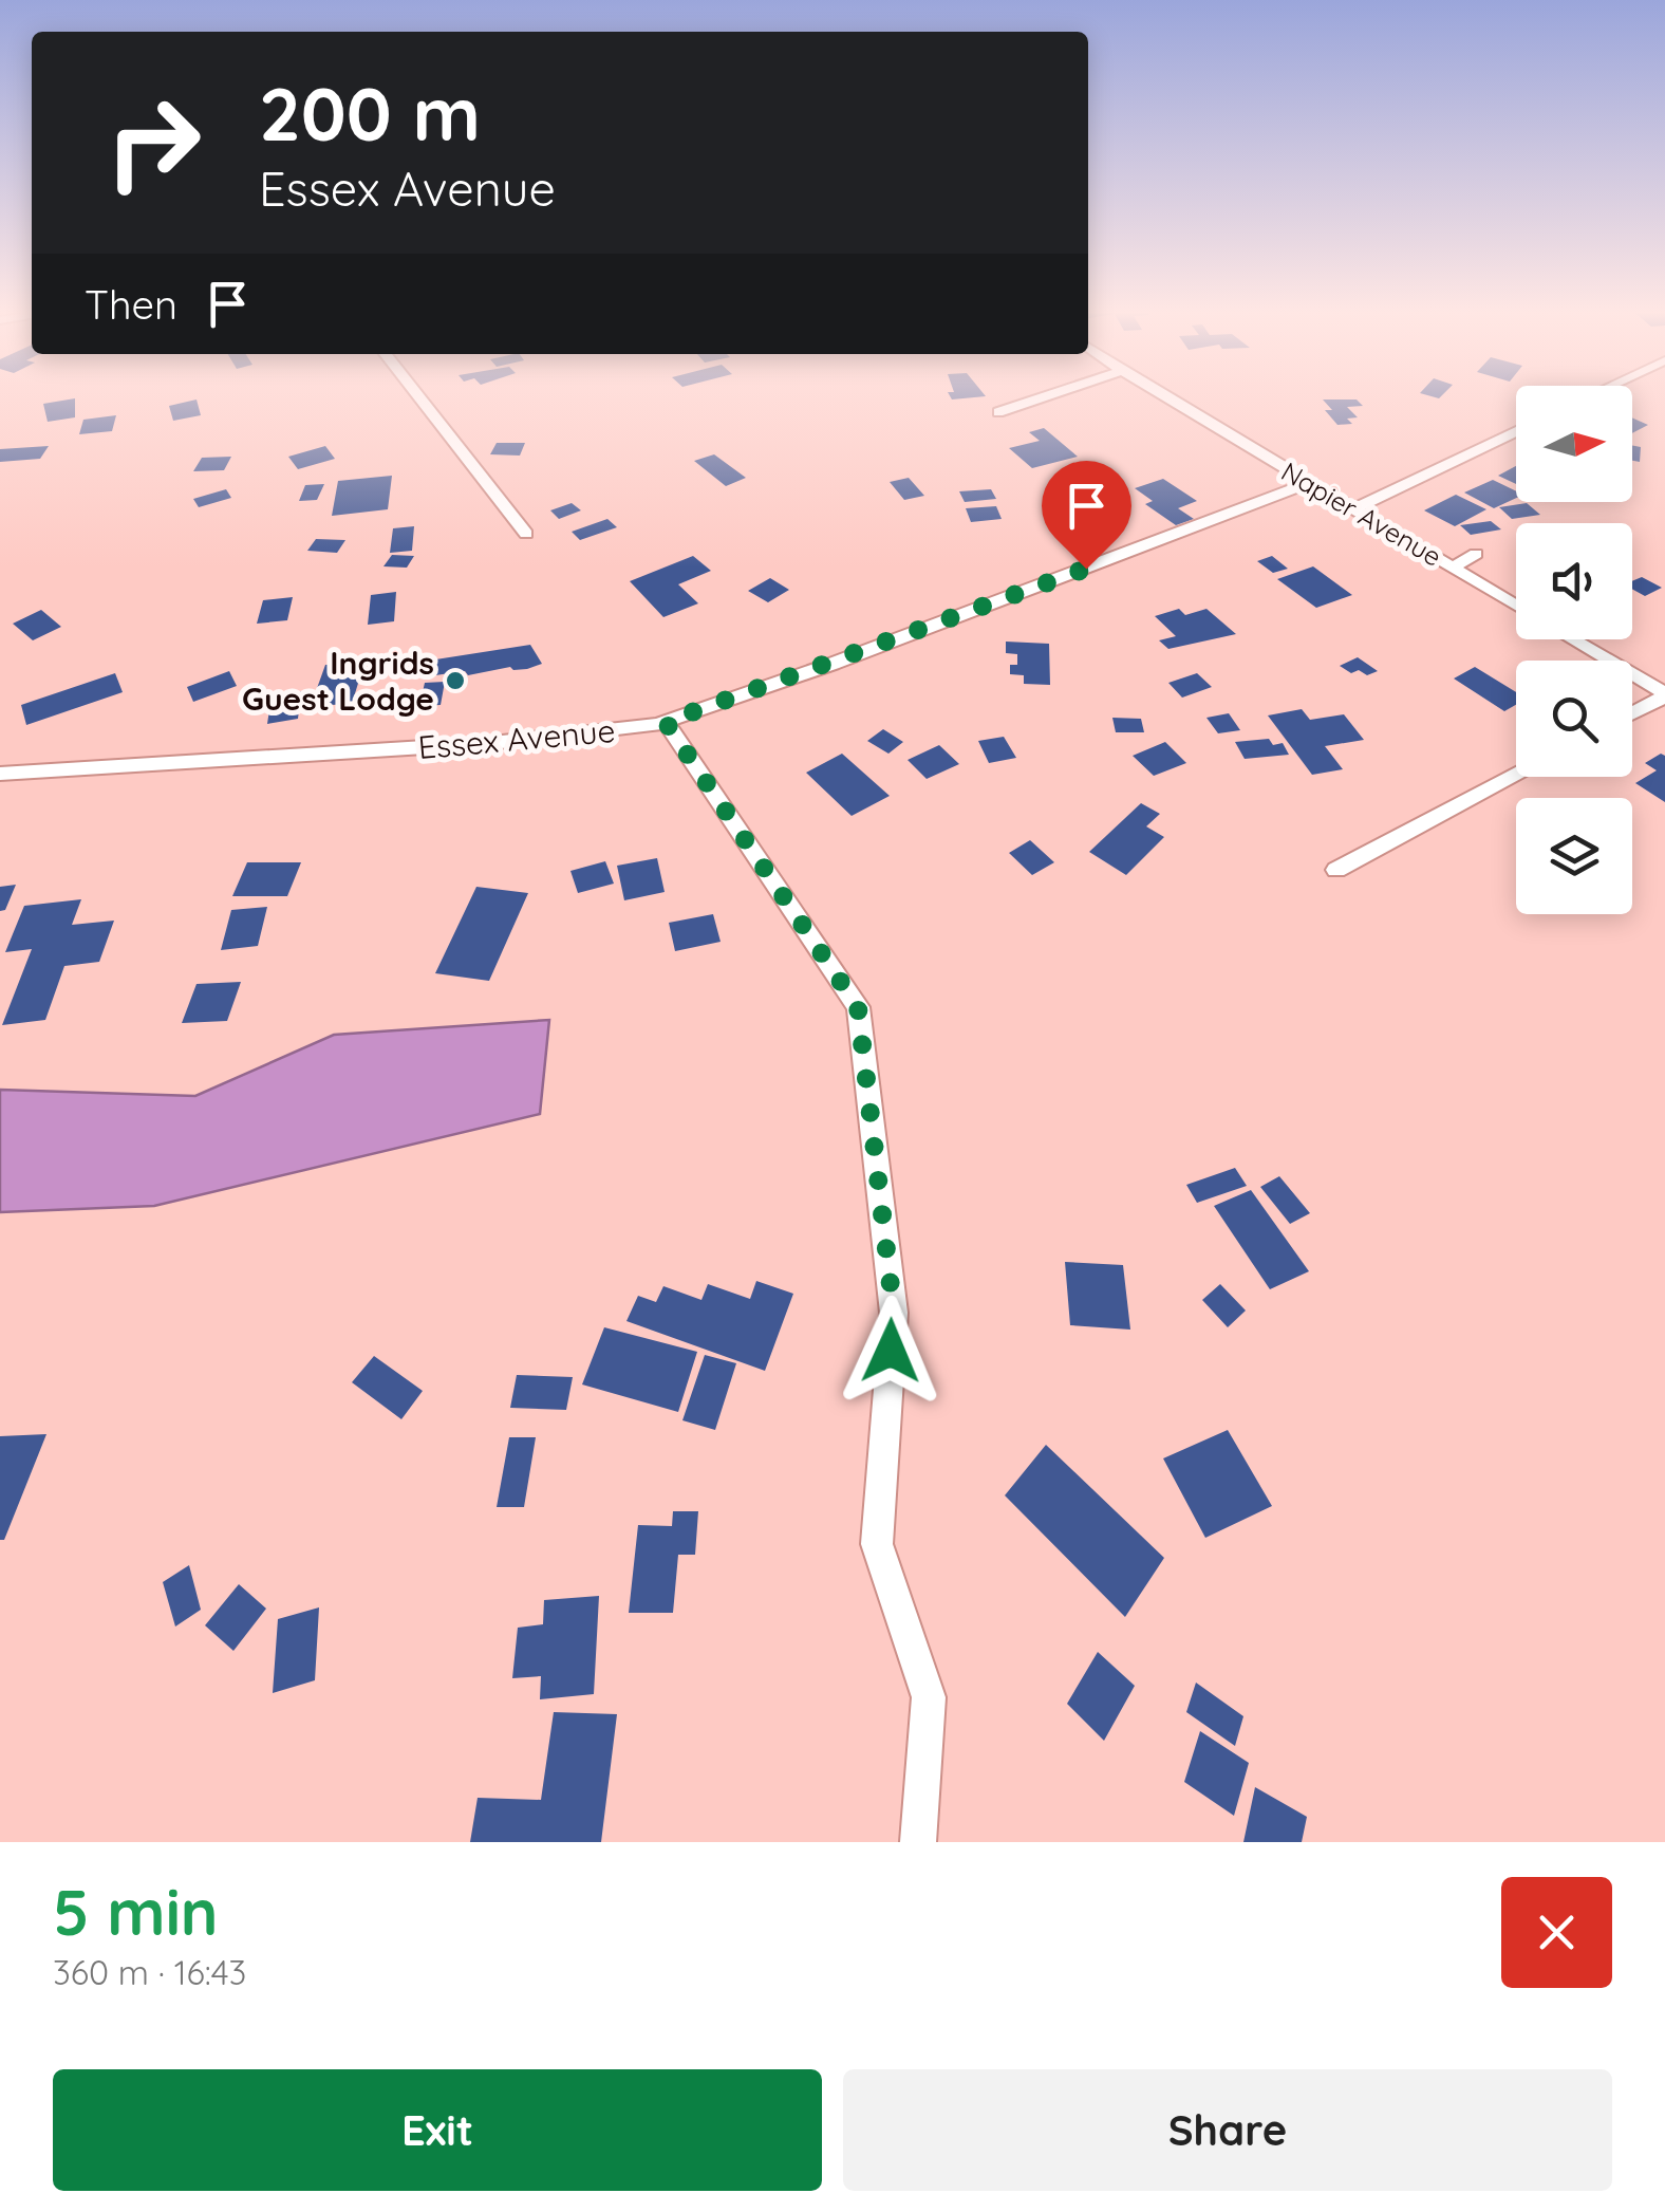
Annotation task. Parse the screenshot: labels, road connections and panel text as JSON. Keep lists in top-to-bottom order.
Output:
{
  "streets": {
    "street": ["Napier Avenue", "Essex Avenue"]
  },
  "crossings": [
    ["Napier Avenue", "Essex Avenue"]
  ],
  "places": ["Ingrids Guest Lodge"],
  "north": "right",
  "page": {
    "turn": ["200 m", "Essex Avenue"],
    "then": "Then",
    "heading": ["5 min", "360 m · 16:43"],
    "buttons": ["Exit", "Share"]
  }
}
